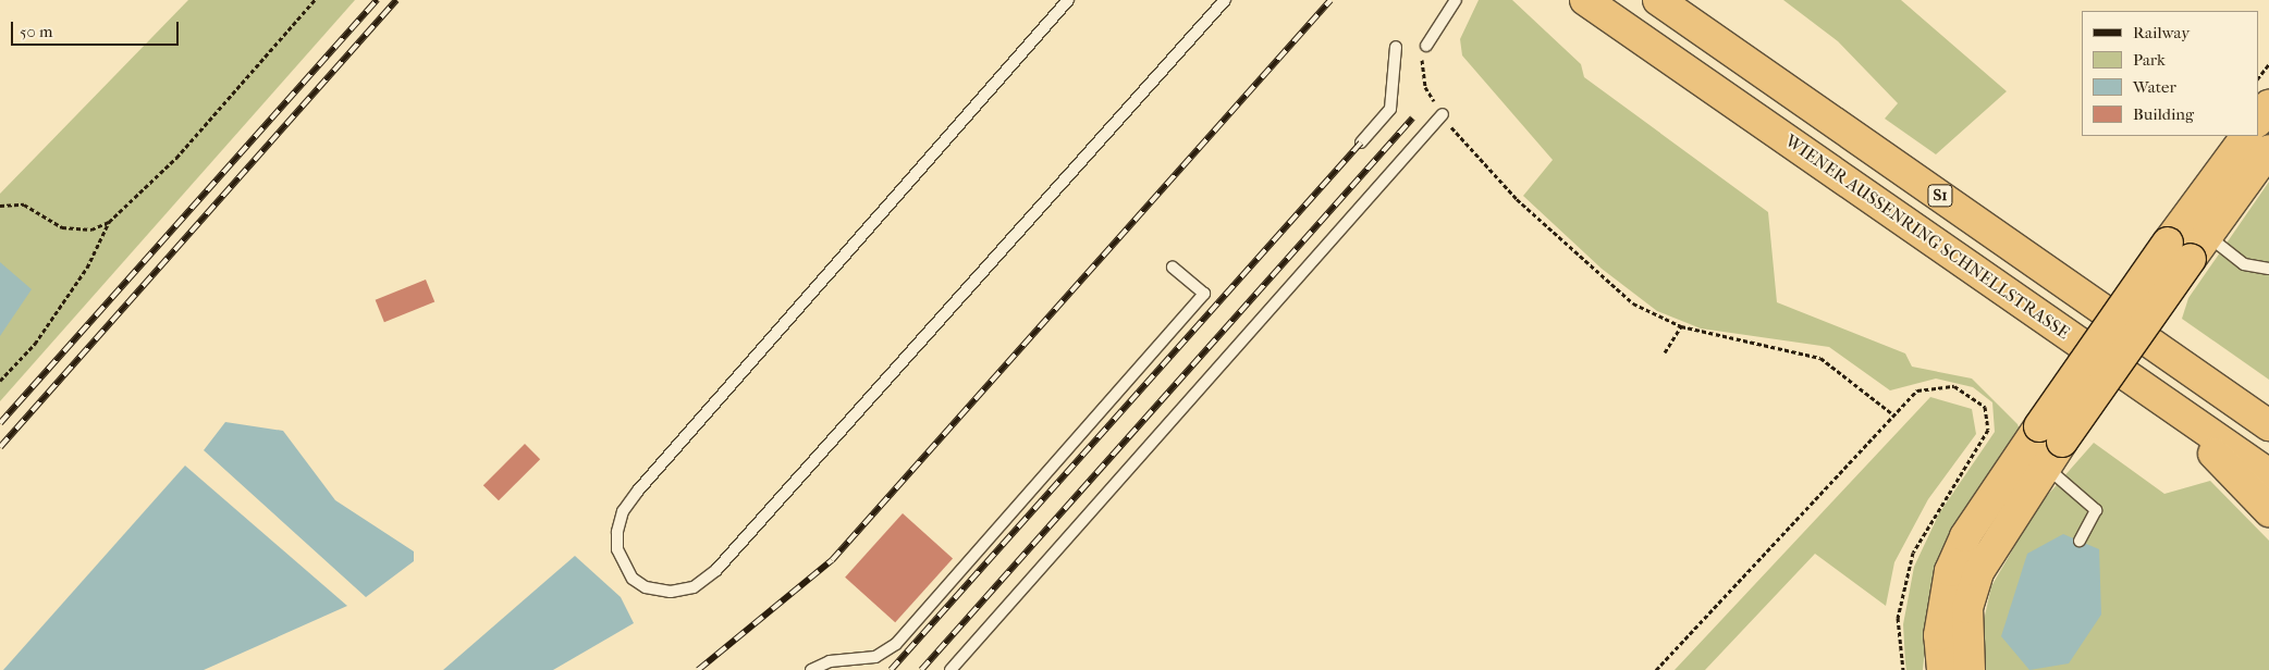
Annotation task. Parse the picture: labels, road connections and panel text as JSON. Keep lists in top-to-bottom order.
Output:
{
  "streets": {
    "highway": ["S1", "WIENER AUSSENRING SCHNELLSTRASSE"]
  },
  "legend": [
    "Railway",
    "Park",
    "Water",
    "Building"
  ],
  "scale_bar": "50 m"
}
